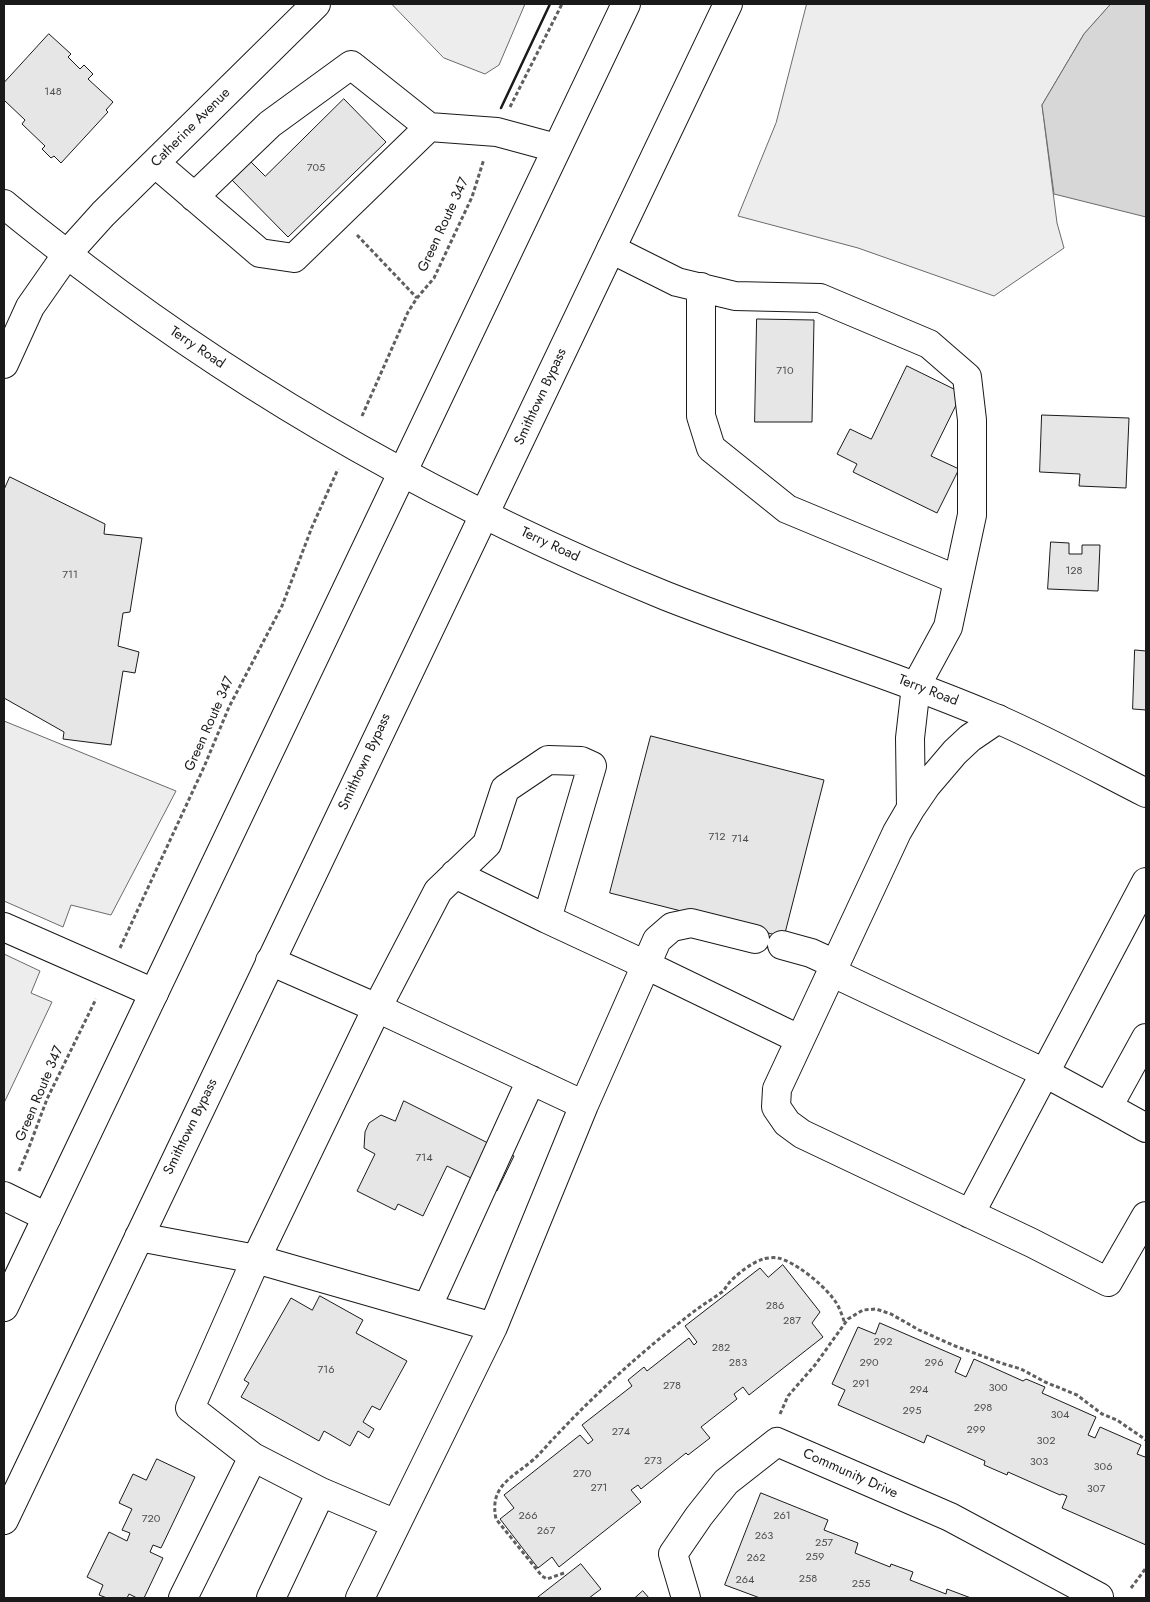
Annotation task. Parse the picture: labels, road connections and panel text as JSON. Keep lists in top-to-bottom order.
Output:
{
  "streets": {
    "main road": [
      "Catherine Avenue",
      "Terry Road",
      "Smithtown Bypass",
      "Community Drive"
    ],
    "path": ["Green Route 347"]
  },
  "crossings": [
    ["Catherine Avenue", "Terry Road"],
    ["Terry Road", "Smithtown Bypass"]
  ],
  "house_numbers": [
    "148",
    "705",
    "710",
    "128",
    "711",
    "712",
    "714",
    "714",
    "286",
    "287",
    "292",
    "282",
    "283",
    "290",
    "296",
    "716",
    "291",
    "278",
    "300",
    "294",
    "298",
    "295",
    "304",
    "299",
    "274",
    "302",
    "273",
    "303",
    "306",
    "270",
    "271",
    "307",
    "266",
    "261",
    "720",
    "267",
    "263",
    "257",
    "259",
    "262",
    "258",
    "264",
    "255"
  ]
}
